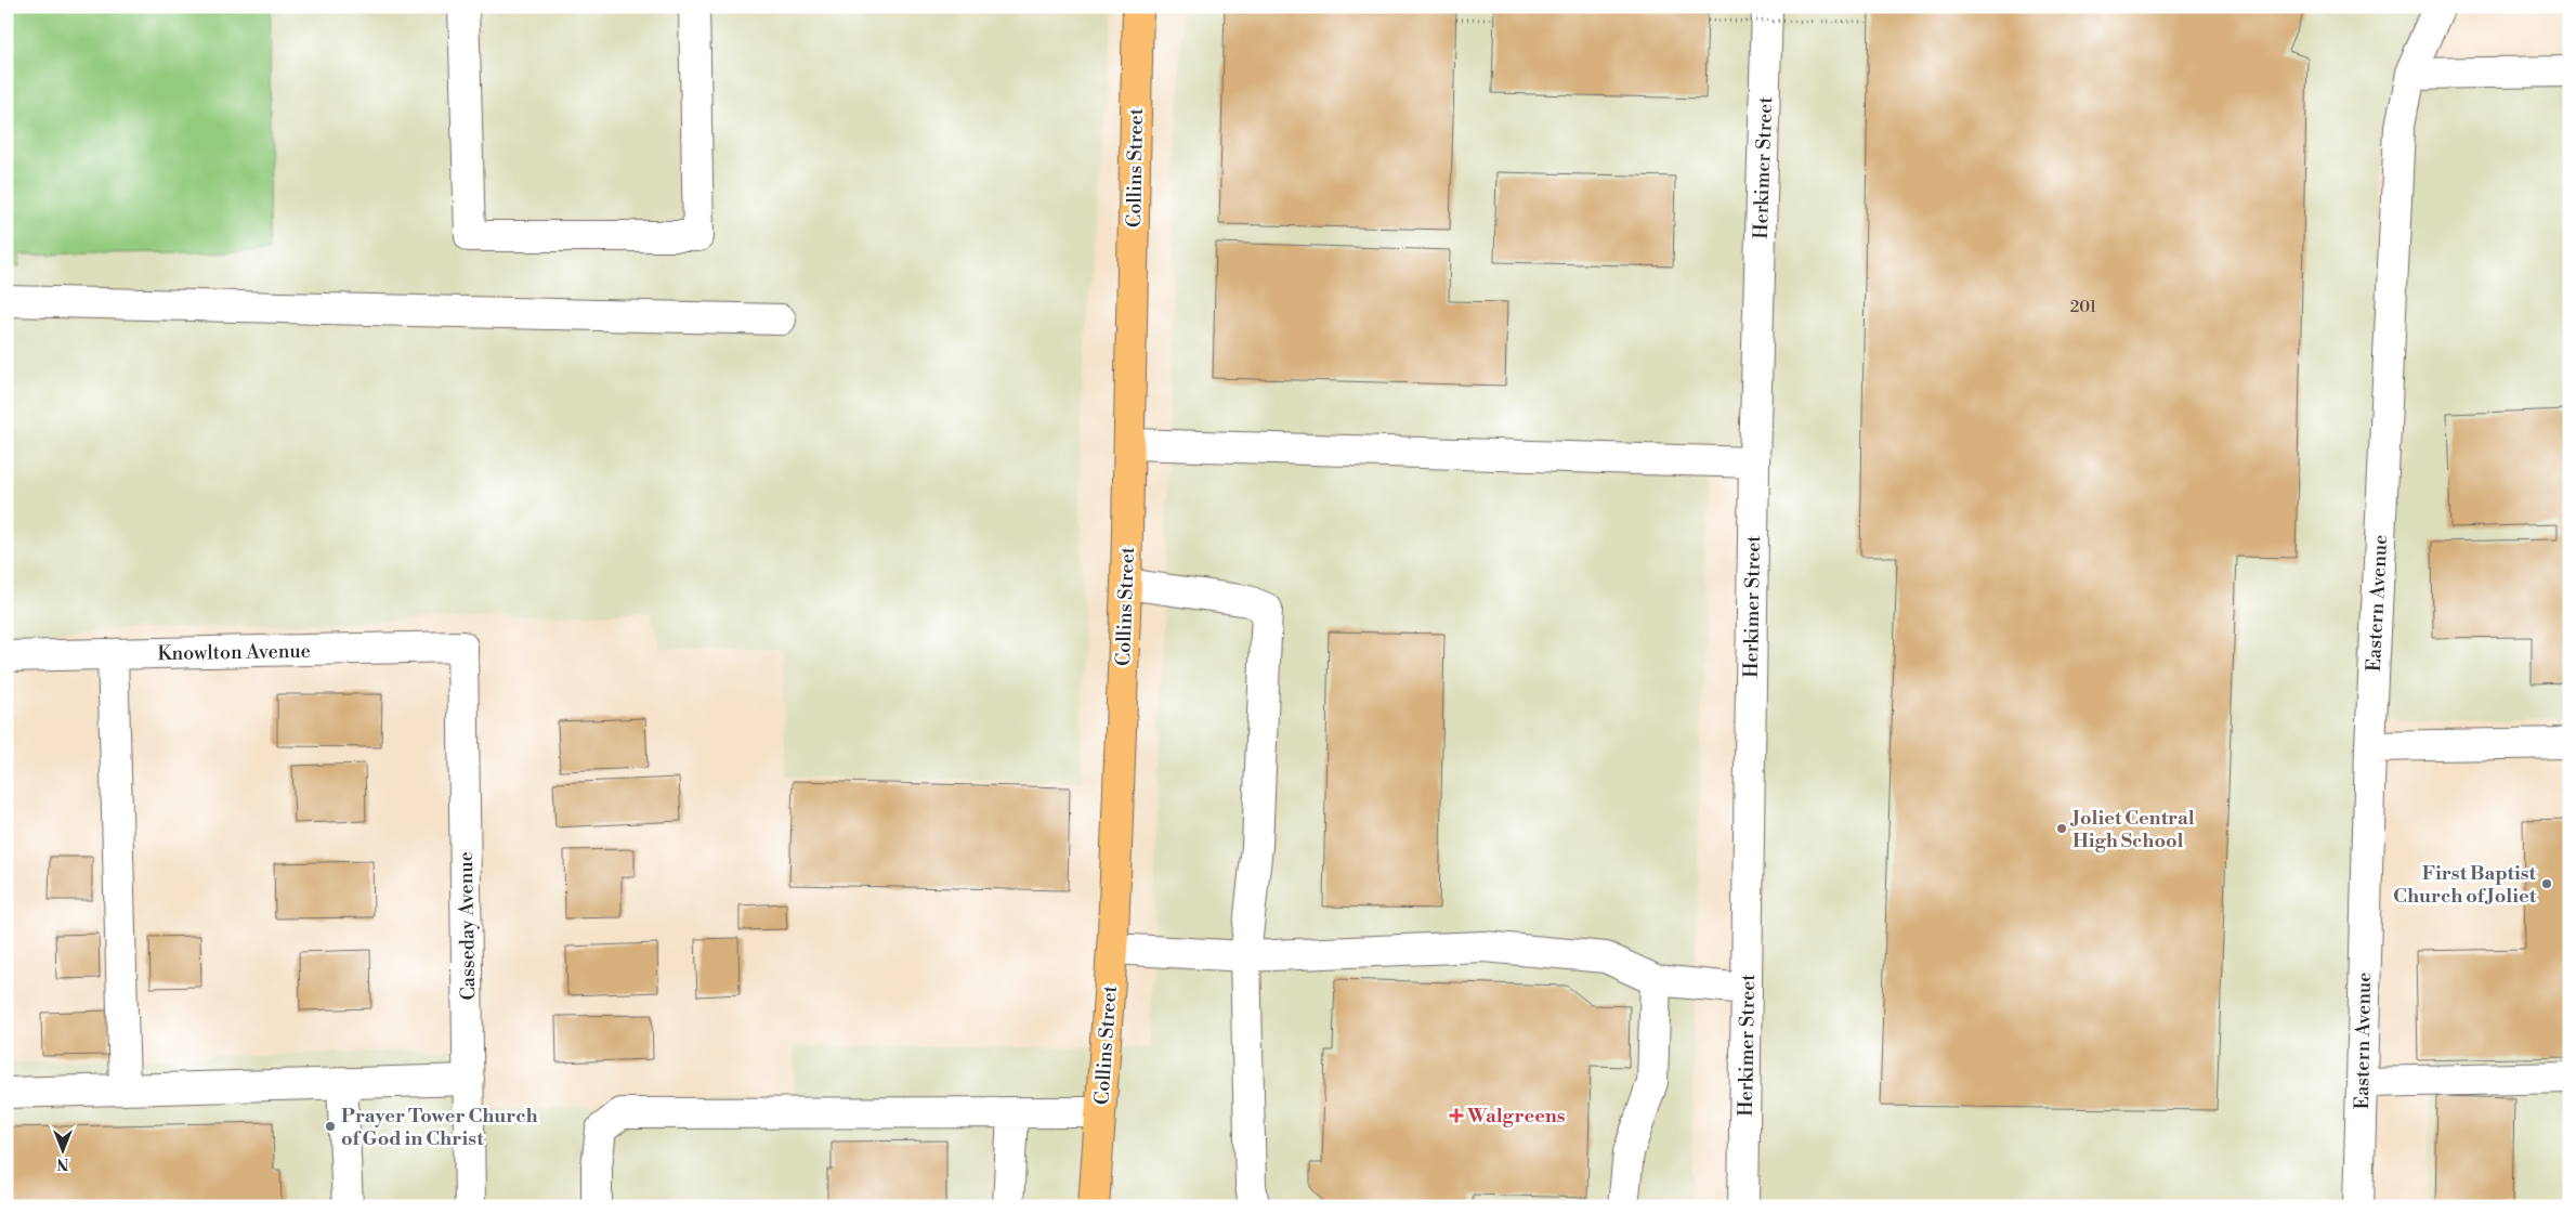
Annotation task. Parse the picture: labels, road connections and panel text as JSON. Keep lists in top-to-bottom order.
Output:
{
  "streets": {
    "main road": ["Collins Street"],
    "street": [
      "Herkimer Street",
      "Eastern Avenue",
      "Knowlton Avenue",
      "Casseday Avenue"
    ]
  },
  "crossings": [
    ["Knowlton Avenue", "Casseday Avenue"]
  ],
  "places": {
    "other": ["Joliet Central High School", "First Baptist Church of Joliet", "Prayer Tower Church of God in Christ"],
    "health": ["Walgreens"]
  },
  "house_numbers": ["201"],
  "north": "bottom"
}
